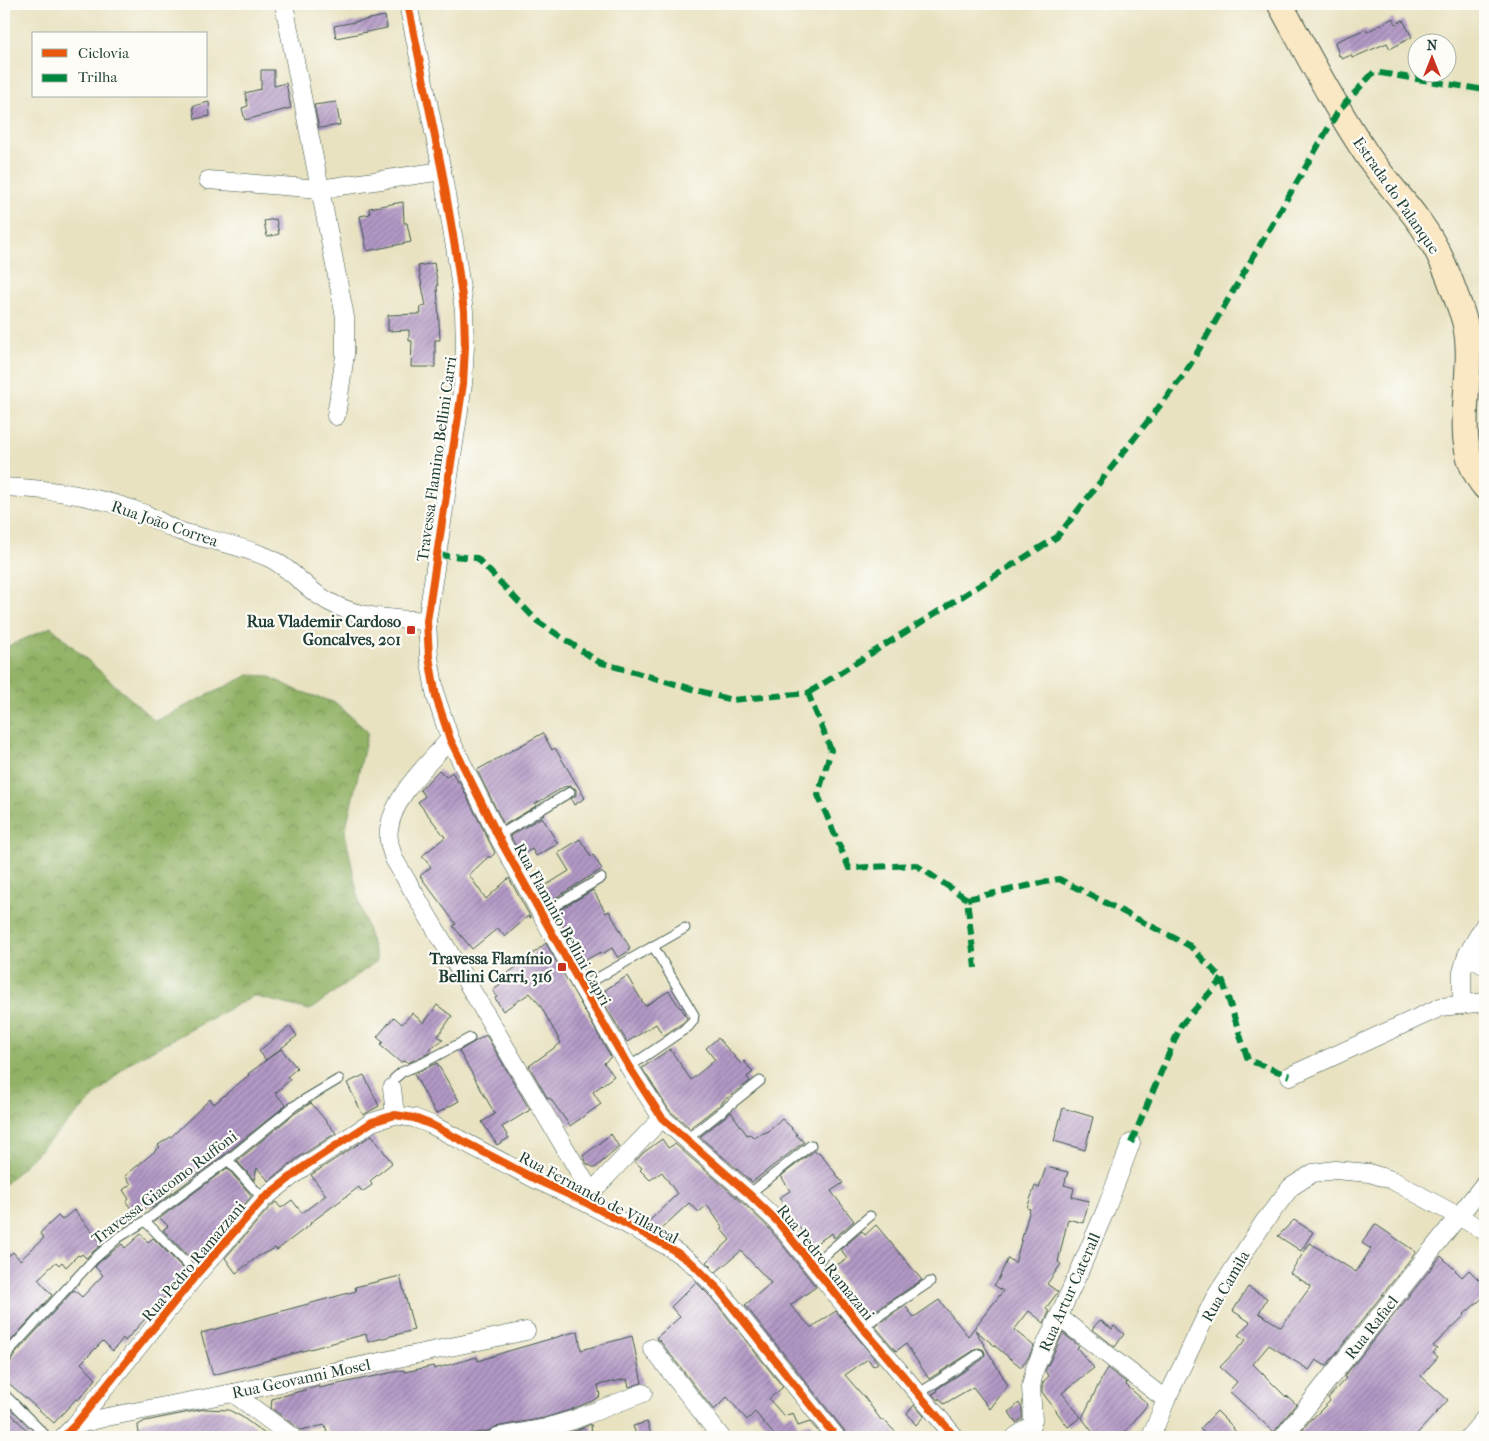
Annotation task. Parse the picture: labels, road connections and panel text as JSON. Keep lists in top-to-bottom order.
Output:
{
  "streets": {
    "street": [
      "Estrada do Palanque",
      "Travessa Flamino Bellini Carri",
      "Rua João Correa",
      "Rua Flaminio Bellini Capri",
      "Rua Fernando de Villareal",
      "Rua Pedro Ramazzani",
      "Rua Pedro Ramazani",
      "Rua Camila",
      "Rua Artur Caterall",
      "Rua Rafael",
      "Rua Geovanni Mosel"
    ],
    "lane": ["Travessa Giacomo Ruffoni"]
  },
  "crossings": [
    ["Travessa Flamino Bellini Carri", "Rua João Correa"],
    ["Travessa Flamino Bellini Carri", "Rua Flaminio Bellini Capri"],
    ["Rua Flaminio Bellini Capri", "Rua Pedro Ramazani"],
    ["Rua Fernando de Villareal", "Rua Pedro Ramazzani"],
    ["Rua Pedro Ramazzani", "Rua Geovanni Mosel"],
    ["Rua Camila", "Rua Rafael"]
  ],
  "places": {
    "transit": ["Rua Vlademir Cardoso Goncalves, 201", "Travessa Flamínio Bellini Carri, 316"]
  },
  "legend": ["Ciclovia", "Trilha"],
  "north": "top"
}
